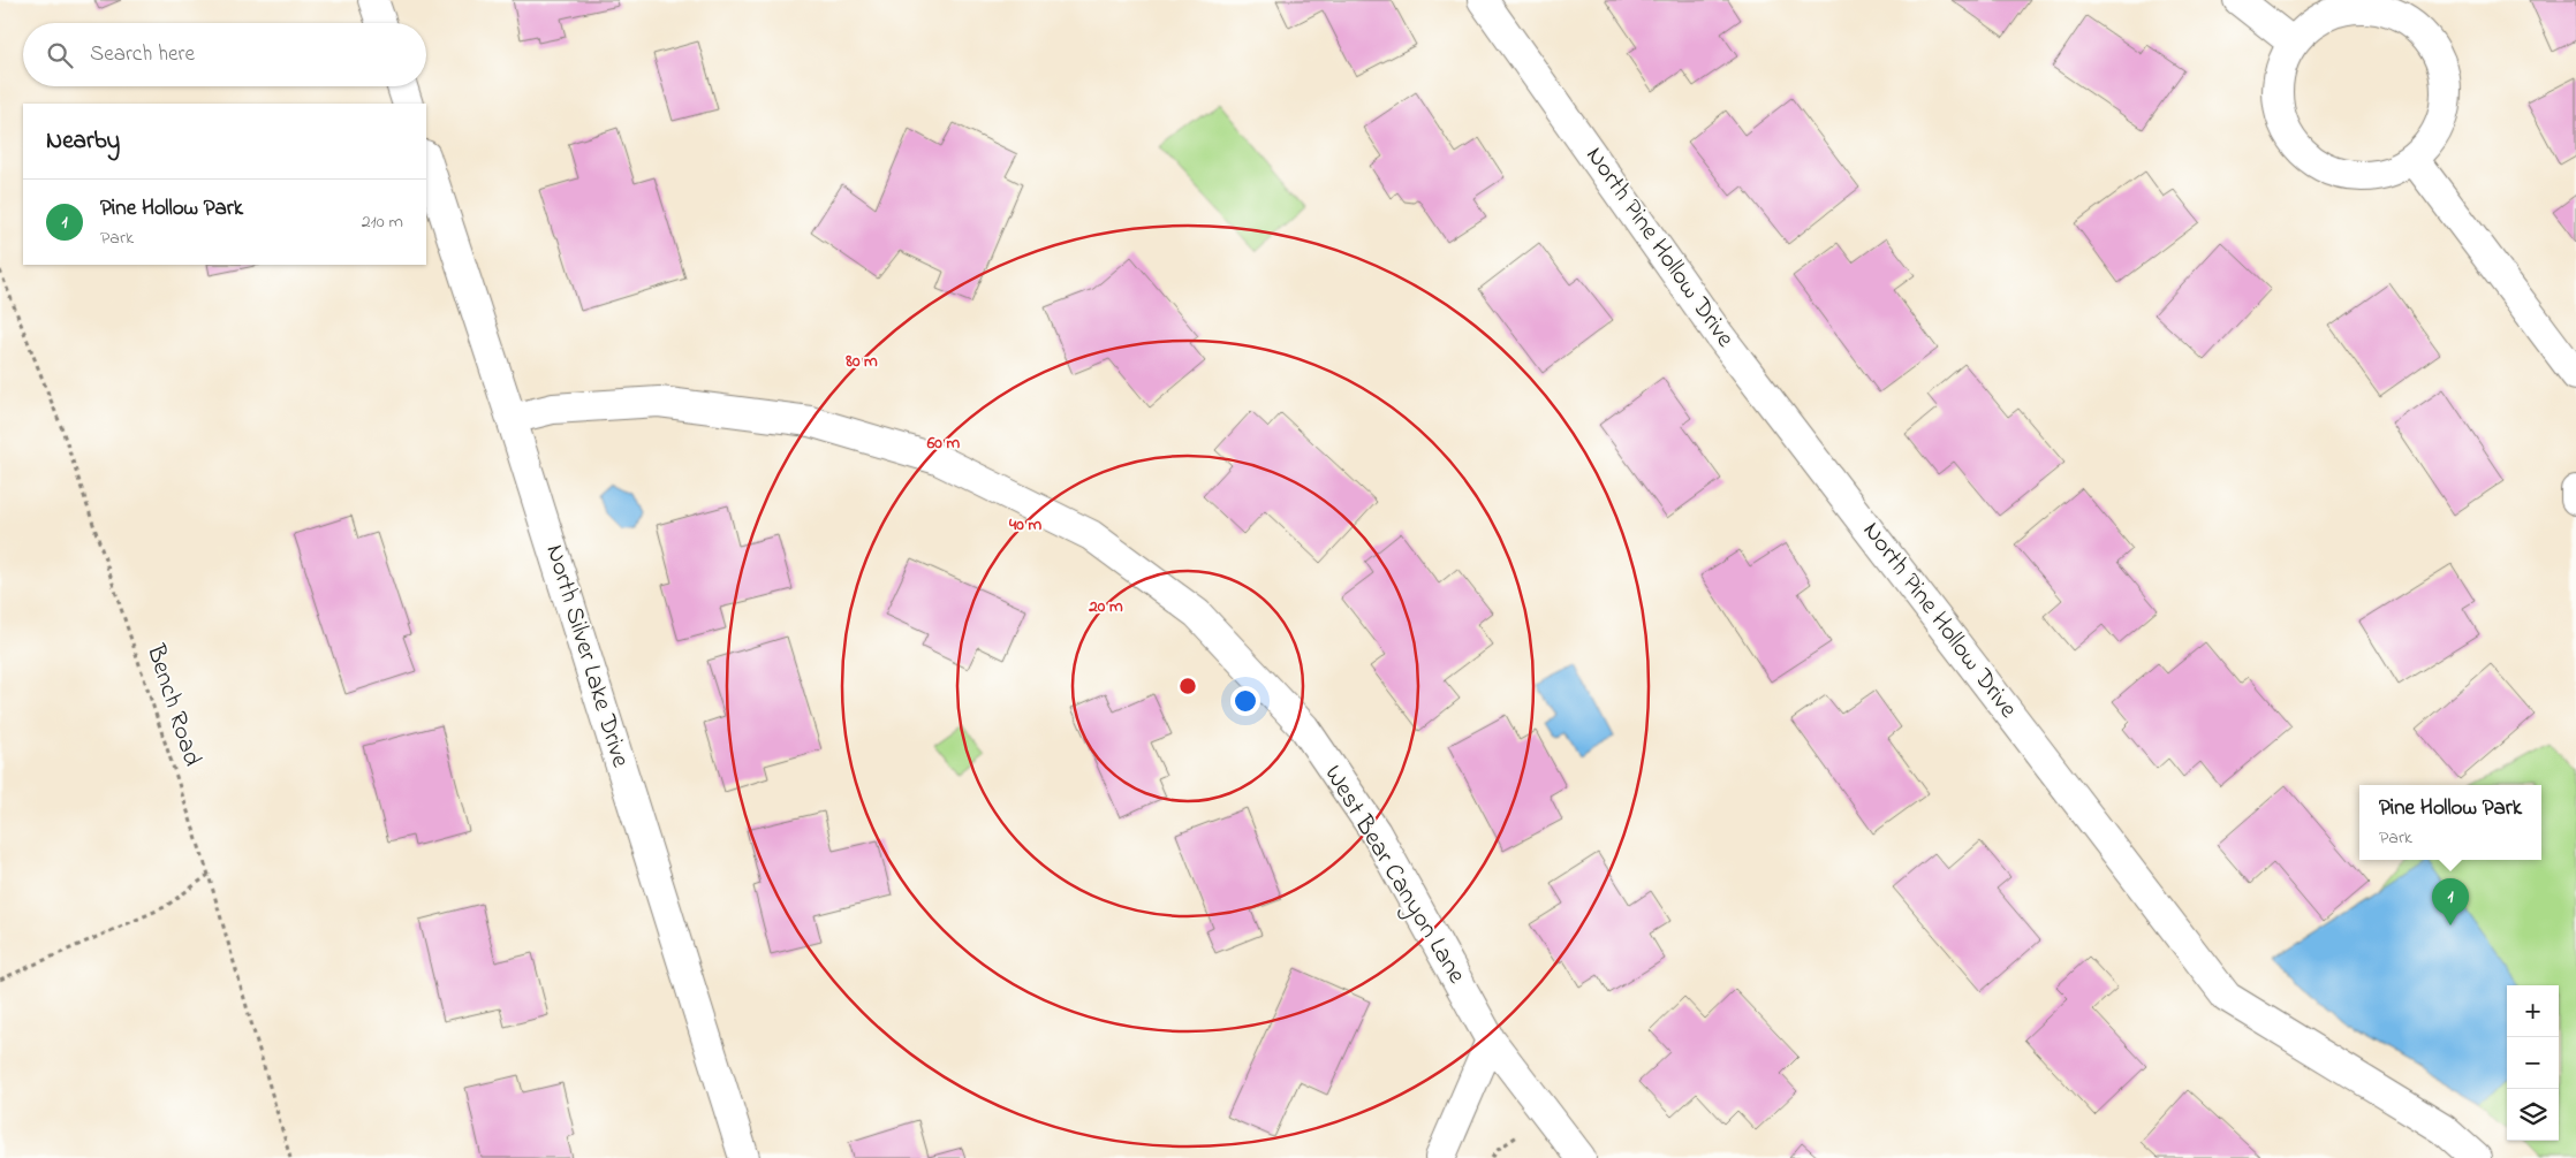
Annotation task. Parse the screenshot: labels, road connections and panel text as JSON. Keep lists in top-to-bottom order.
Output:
{
  "streets": {
    "street": ["North Pine Hollow Drive", "North Silver Lake Drive", "West Bear Canyon Lane"],
    "path": ["Bench Road"]
  },
  "crossings": [
    ["North Silver Lake Drive", "West Bear Canyon Lane"]
  ],
  "page": {
    "search": "Search here",
    "heading": "Nearby",
    "list": [
      {
        "mark": "1",
        "name": "Pine Hollow Park",
        "note": "Park",
        "value": "210 m"
      }
    ],
    "popup": ["Pine Hollow Park", "Park"],
    "pins": "1",
    "map_buttons": ["+", "−"]
  },
  "rings": [
    "80 m",
    "60 m",
    "40 m",
    "20 m"
  ]
}
